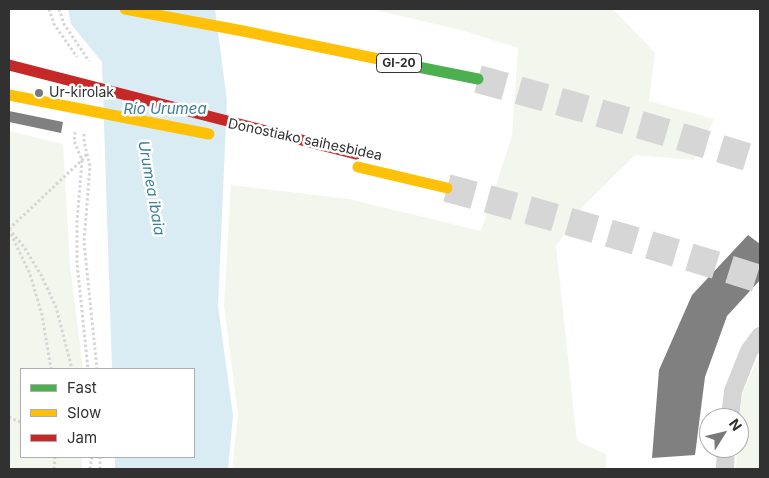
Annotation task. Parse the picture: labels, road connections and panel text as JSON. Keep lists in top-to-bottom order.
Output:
{
  "streets": {
    "highway": ["GI-20", "Donostiako saihesbidea"]
  },
  "water": ["Río Urumea", "Urumea ibaia"],
  "places": ["Ur-kirolak"],
  "legend": ["Fast", "Slow", "Jam"],
  "north": "top right"
}
